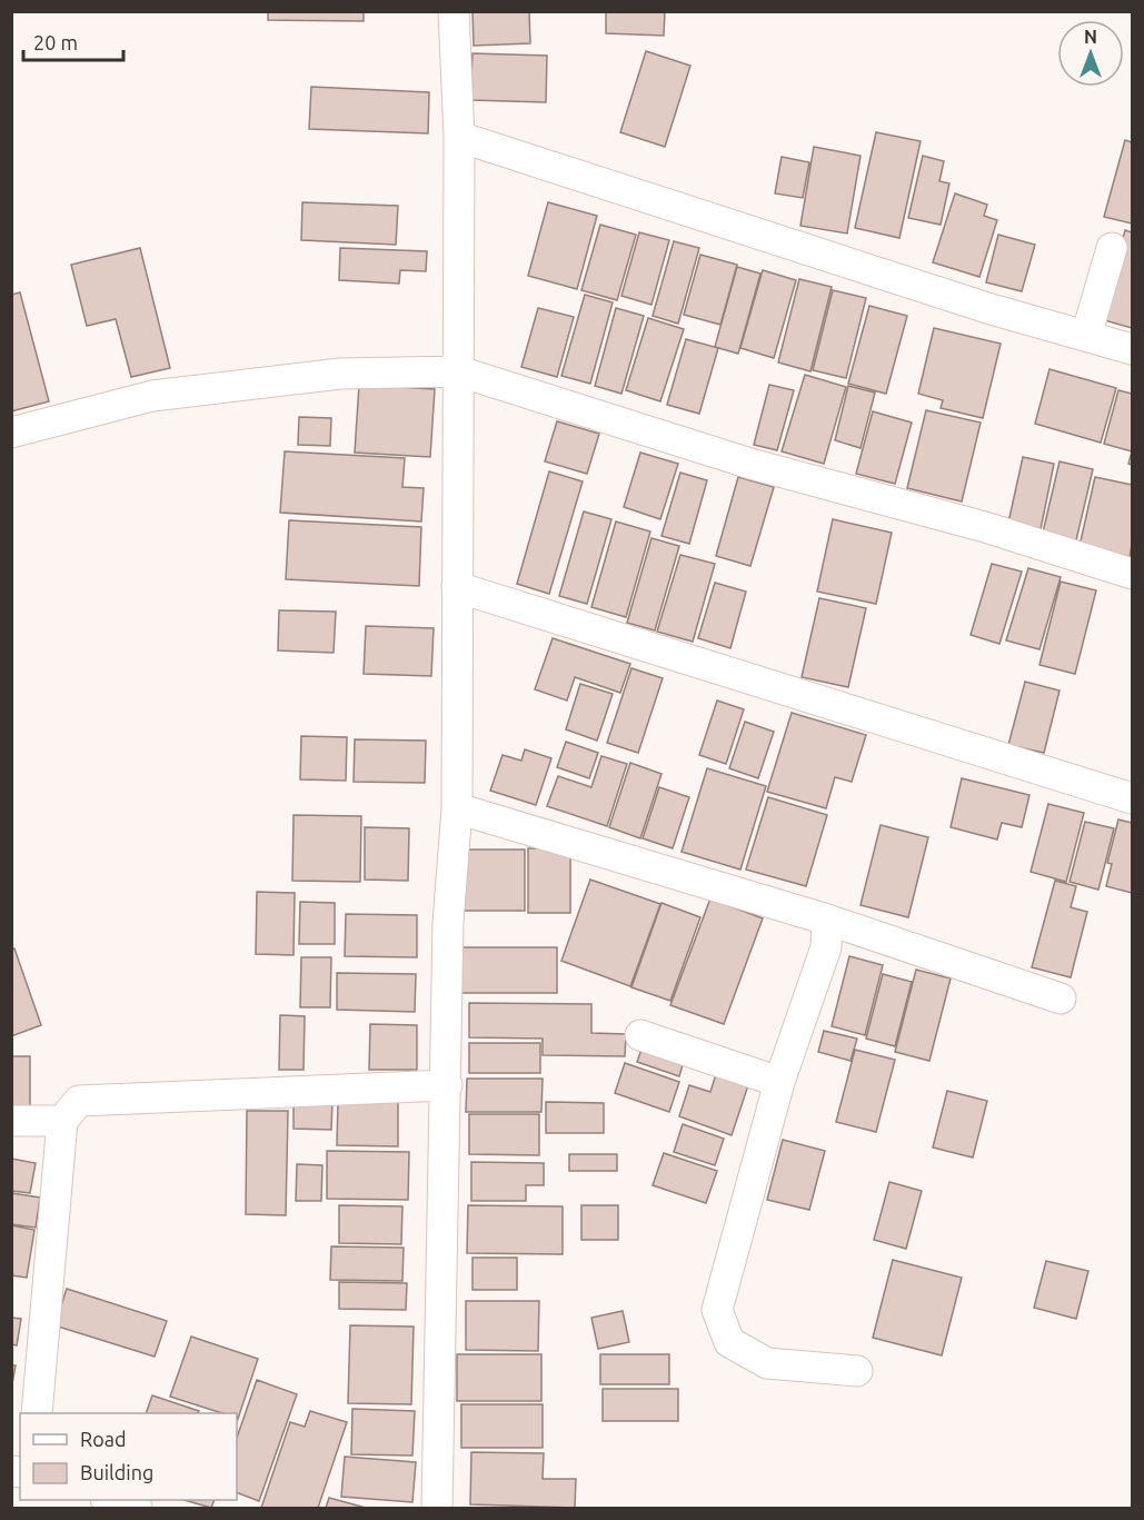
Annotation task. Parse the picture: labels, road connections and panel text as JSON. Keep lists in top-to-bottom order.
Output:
{
  "legend": ["Road", "Building"],
  "scale_bar": "20 m",
  "north": "top"
}
